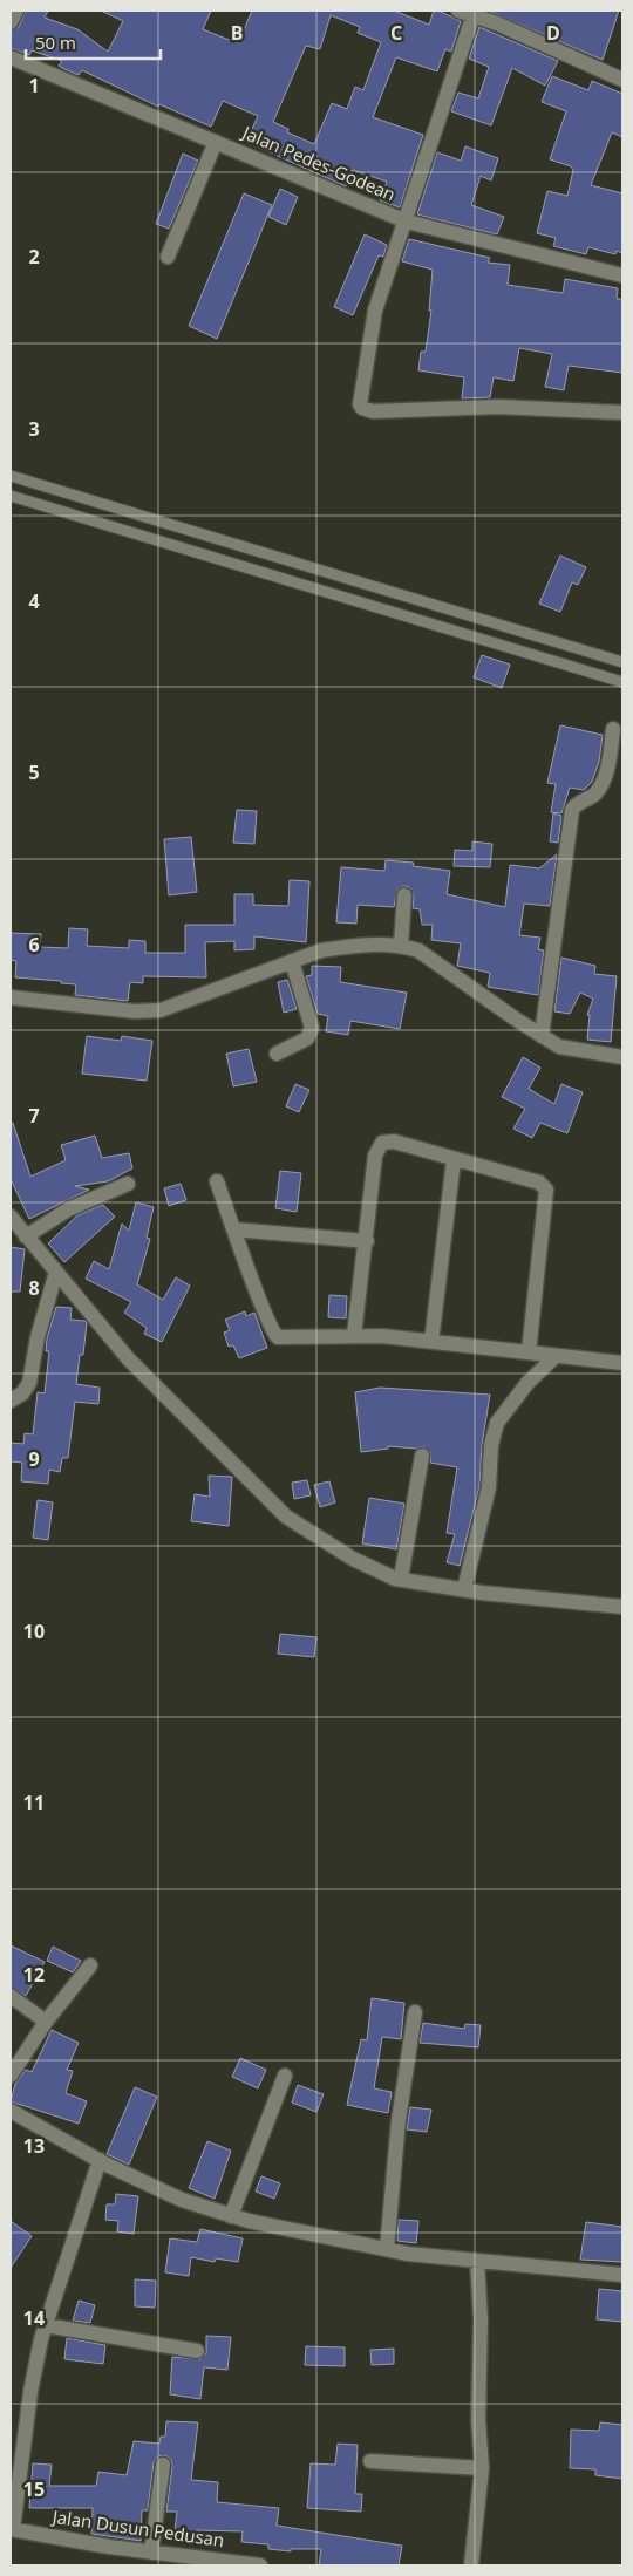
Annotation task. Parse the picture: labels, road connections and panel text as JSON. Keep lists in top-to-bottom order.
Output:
{
  "streets": {
    "street": ["Jalan Pedes-Godean", "Jalan Dusun Pedusan"]
  },
  "scale_bar": "50 m",
  "grid": {
    "columns": ["B", "C", "D"],
    "rows": [
      "1",
      "2",
      "3",
      "4",
      "5",
      "6",
      "7",
      "8",
      "9",
      "10",
      "11",
      "12",
      "13",
      "14",
      "15"
    ]
  }
}
